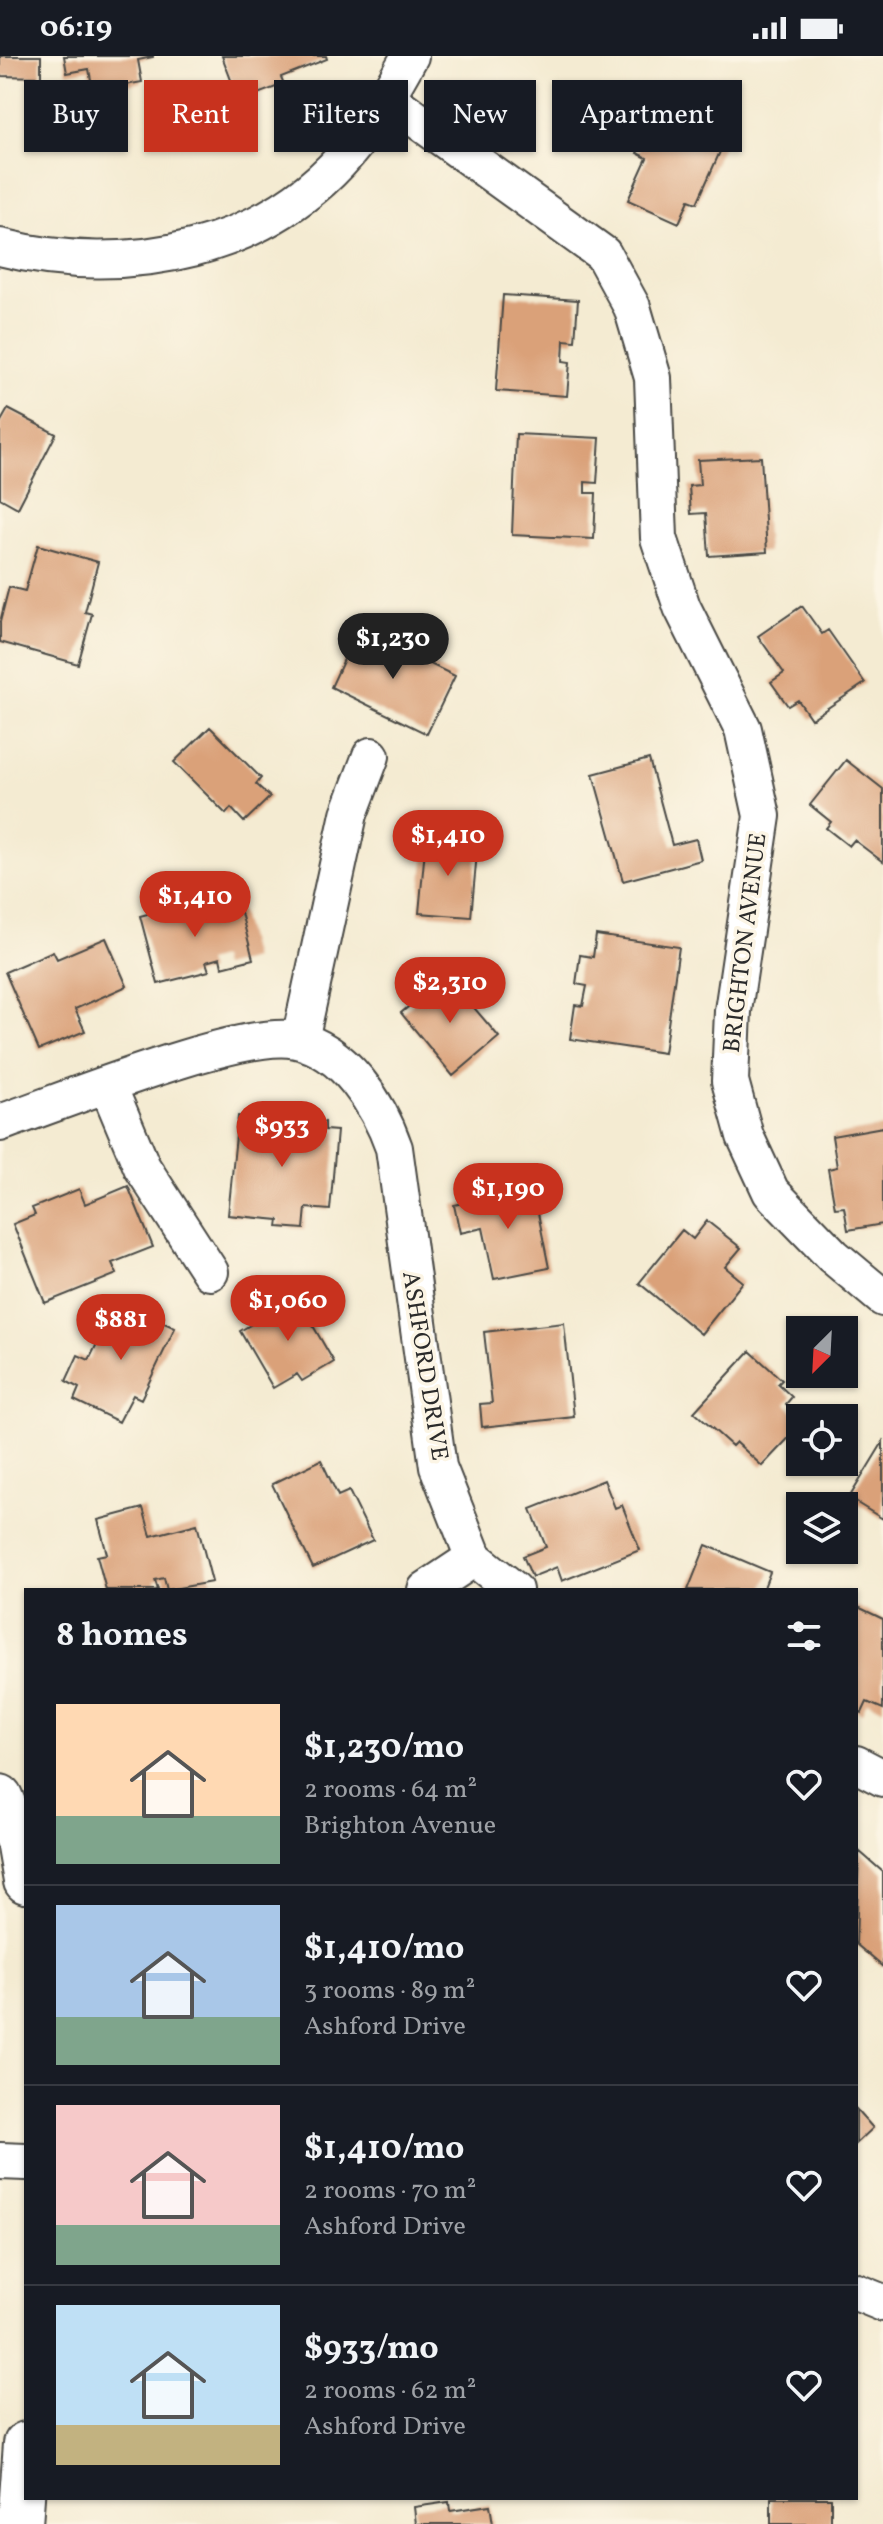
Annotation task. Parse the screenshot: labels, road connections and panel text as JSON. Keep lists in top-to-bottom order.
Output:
{
  "streets": {
    "street": ["BRIGHTON AVENUE", "ASHFORD DRIVE"]
  },
  "north": "bottom left",
  "page": {
    "status": "06:19",
    "chip": [
      "Buy",
      "Rent",
      "Filters",
      "New",
      "Apartment"
    ],
    "price": [
      "$1,230",
      "$1,410",
      "$1,410",
      "$2,310",
      "$933",
      "$1,190",
      "$1,060",
      "$881"
    ],
    "heading": "8 homes",
    "list": [
      {
        "name": "$1,230/mo",
        "note": "2 rooms · 64 m² · Brighton Avenue"
      },
      {
        "name": "$1,410/mo",
        "note": "3 rooms · 89 m² · Ashford Drive"
      },
      {
        "name": "$1,410/mo",
        "note": "2 rooms · 70 m² · Ashford Drive"
      },
      {
        "name": "$933/mo",
        "note": "2 rooms · 62 m² · Ashford Drive"
      }
    ]
  }
}
